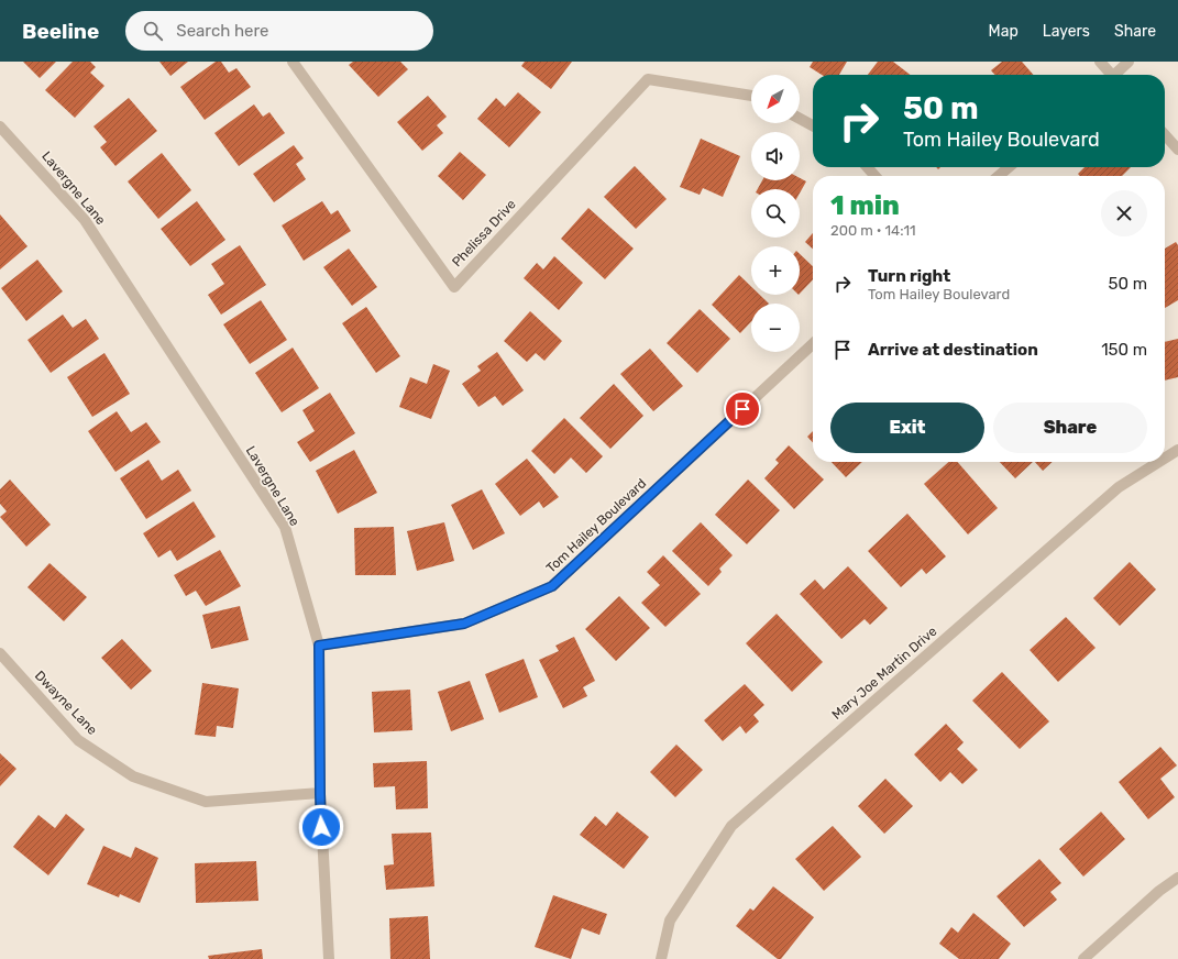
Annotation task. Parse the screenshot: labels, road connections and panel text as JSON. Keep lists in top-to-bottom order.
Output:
{
  "streets": {
    "street": [
      "Lavergne Lane",
      "Phelissa Drive",
      "Tom Hailey Boulevard",
      "Mary Joe Martin Drive",
      "Dwayne Lane"
    ]
  },
  "crossings": [
    ["Lavergne Lane", "Tom Hailey Boulevard"],
    ["Lavergne Lane", "Dwayne Lane"]
  ],
  "north": "bottom left",
  "page": {
    "header": "Beeline",
    "search": "Search here",
    "nav": ["Map", "Layers", "Share"],
    "map_buttons": ["+", "−"],
    "turn": ["50 m", "Tom Hailey Boulevard"],
    "heading": ["1 min", "200 m · 14:11"],
    "list": [
      {
        "name": "Turn right",
        "note": "Tom Hailey Boulevard",
        "value": "50 m"
      },
      {
        "name": "Arrive at destination",
        "value": "150 m"
      }
    ],
    "buttons": ["Exit", "Share"]
  }
}
